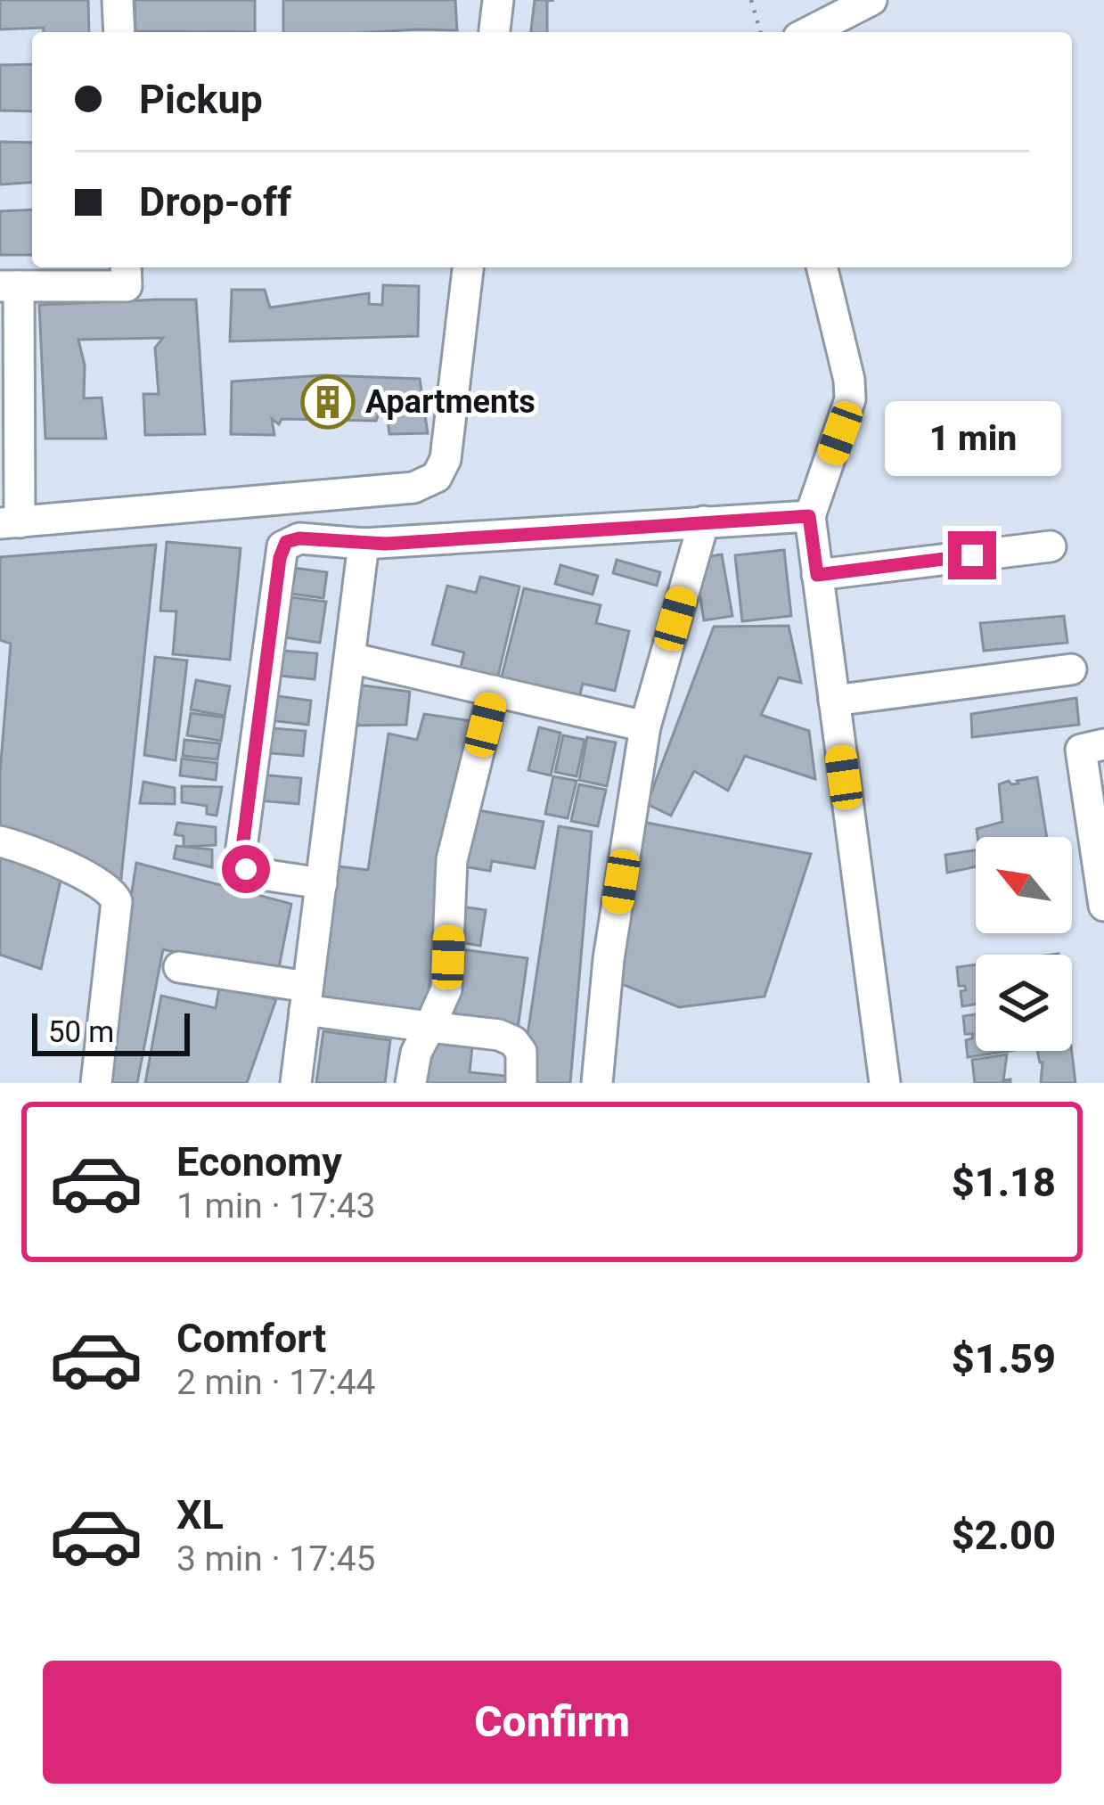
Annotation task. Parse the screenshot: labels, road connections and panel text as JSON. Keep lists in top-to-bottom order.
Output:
{
  "places": {
    "building": ["Apartments"]
  },
  "scale_bar": "50 m",
  "north": "top left",
  "page": {
    "banner": ["Pickup", "Drop-off"],
    "bubble": "1 min",
    "scale": "50 m",
    "list": [
      {
        "name": "Economy",
        "note": "1 min · 17:43",
        "value": "$1.18"
      },
      {
        "name": "Comfort",
        "note": "2 min · 17:44",
        "value": "$1.59"
      },
      {
        "name": "XL",
        "note": "3 min · 17:45",
        "value": "$2.00"
      }
    ],
    "buttons": "Confirm"
  }
}
